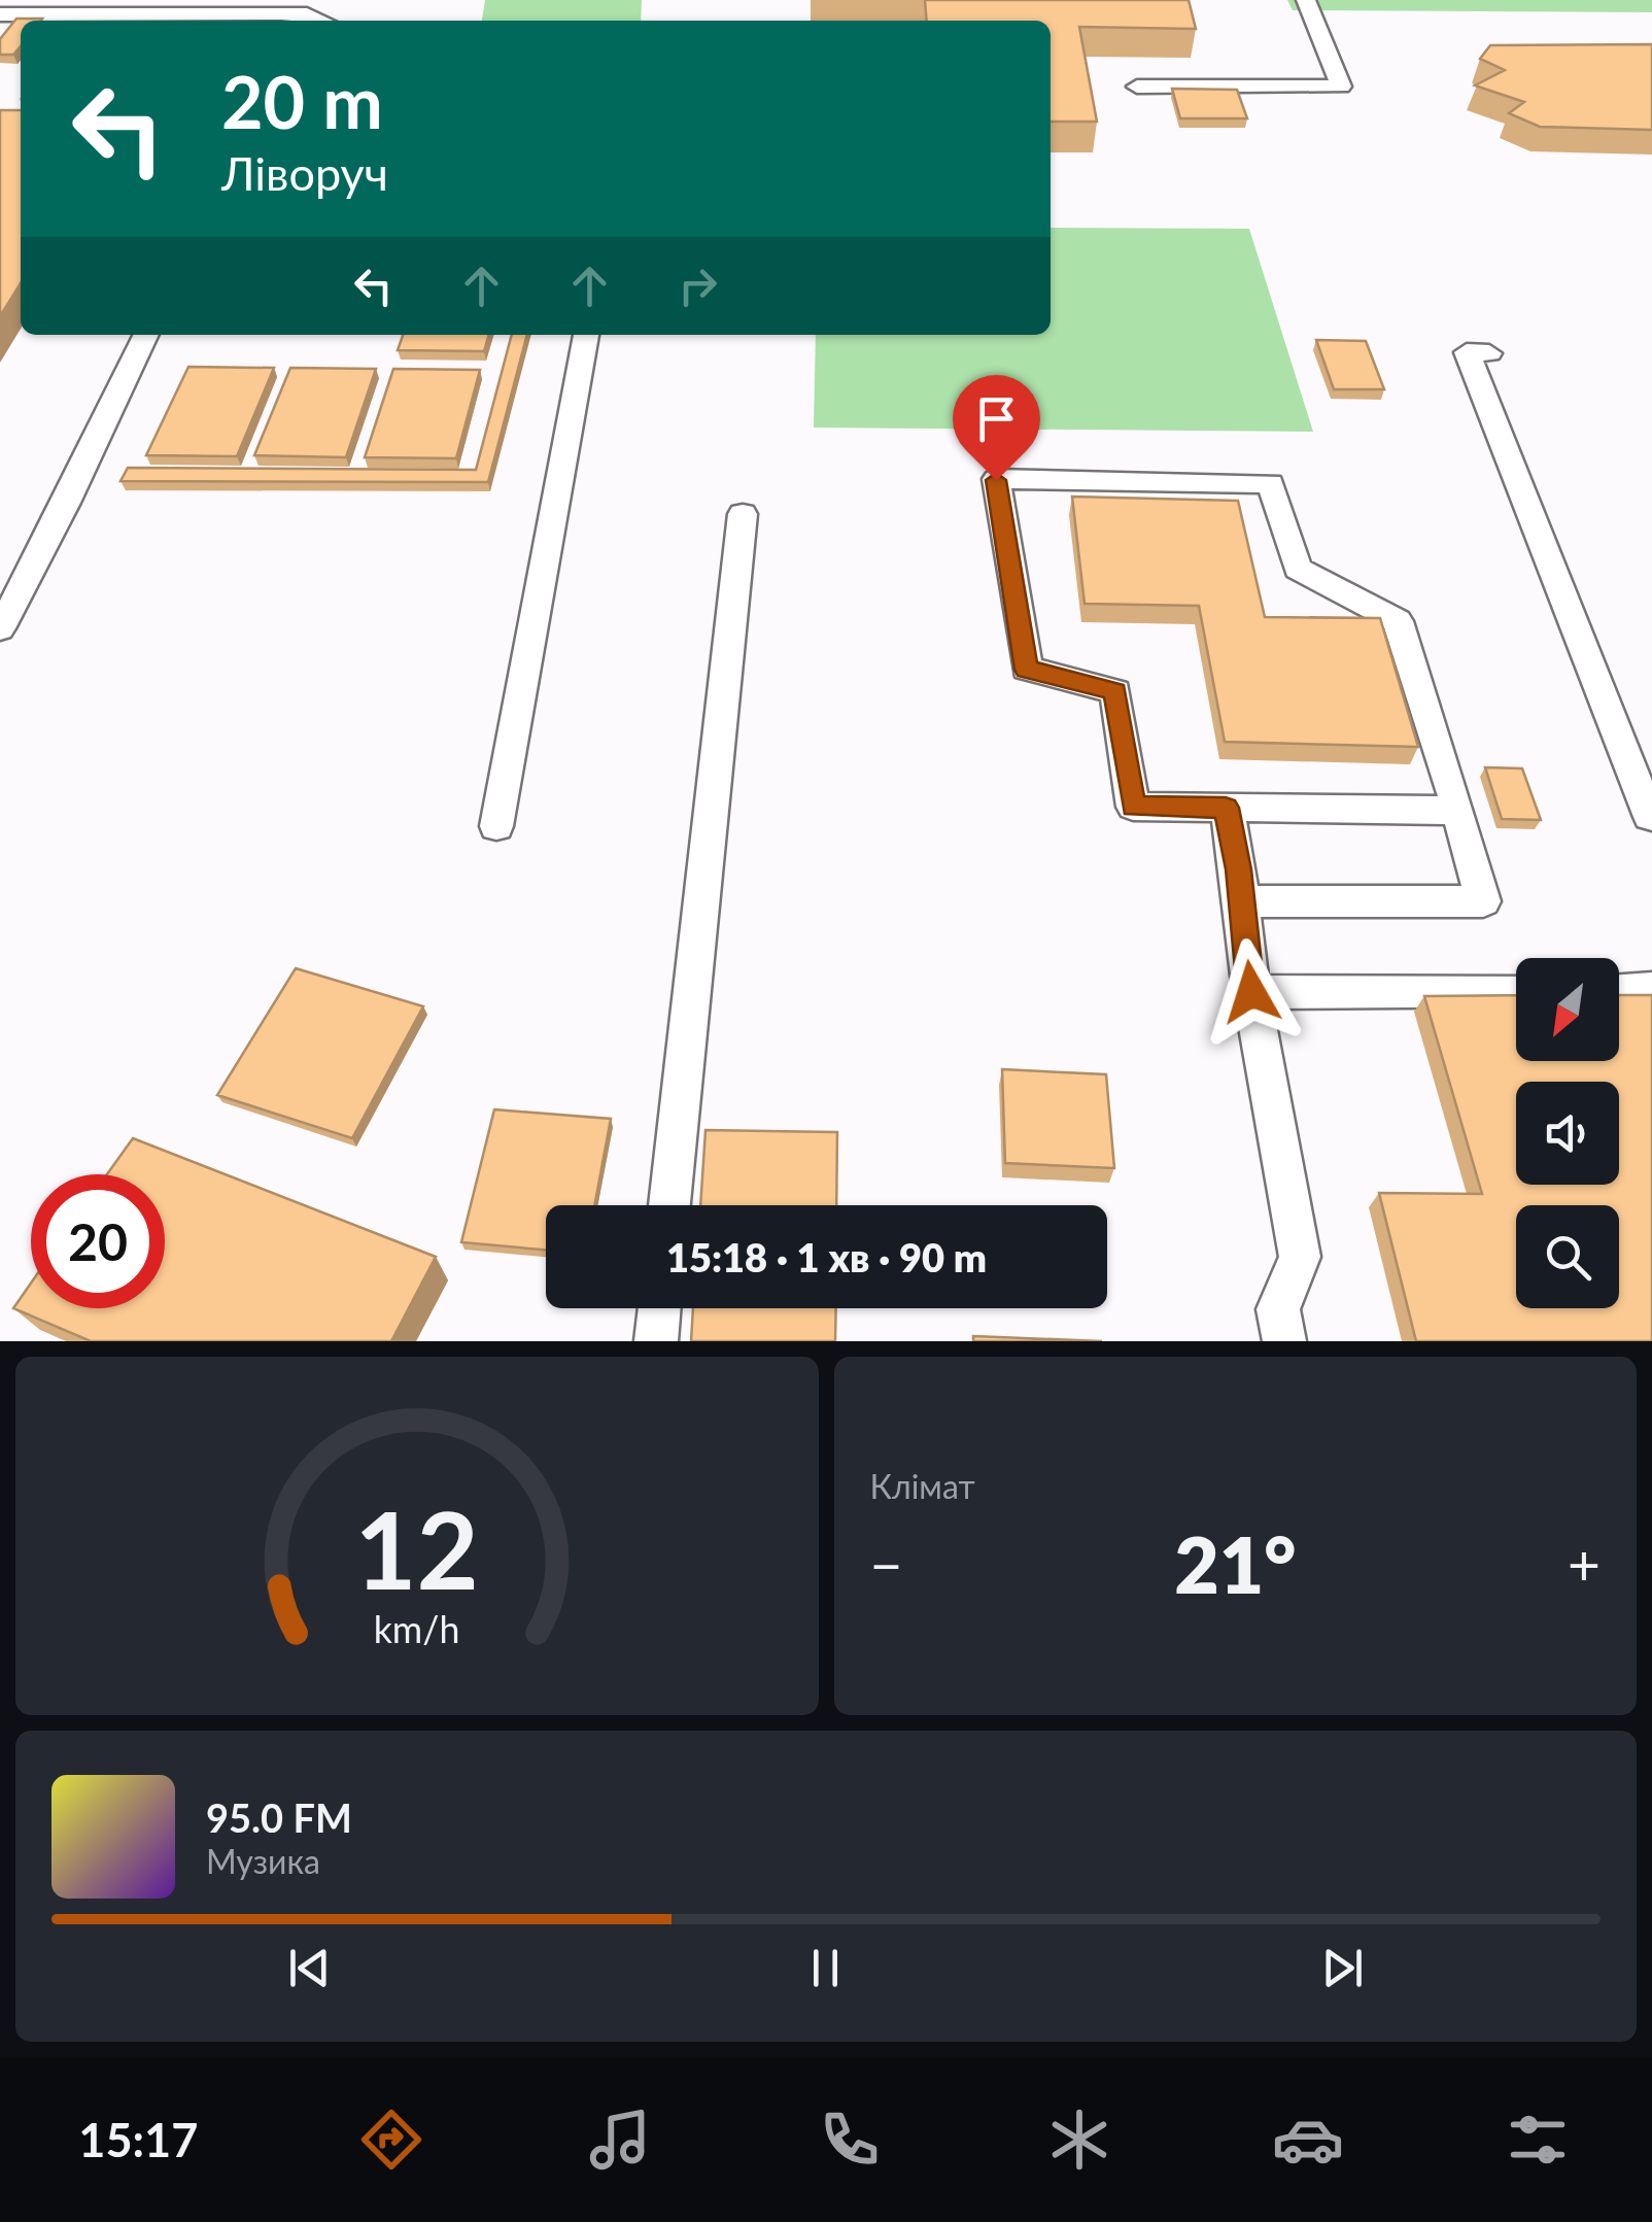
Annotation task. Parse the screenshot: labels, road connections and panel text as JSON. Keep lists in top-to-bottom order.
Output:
{
  "north": "bottom left",
  "page": {
    "turn": ["20 m", "Ліворуч"],
    "limit": "20",
    "trip": "15:18 · 1 хв · 90 m",
    "tile": "Клімат",
    "heat": ["−", "21°", "+"],
    "song": ["95.0 FM", "Музика"],
    "tabs": "15:17",
    "gauge": ["12", "km/h"]
  }
}
